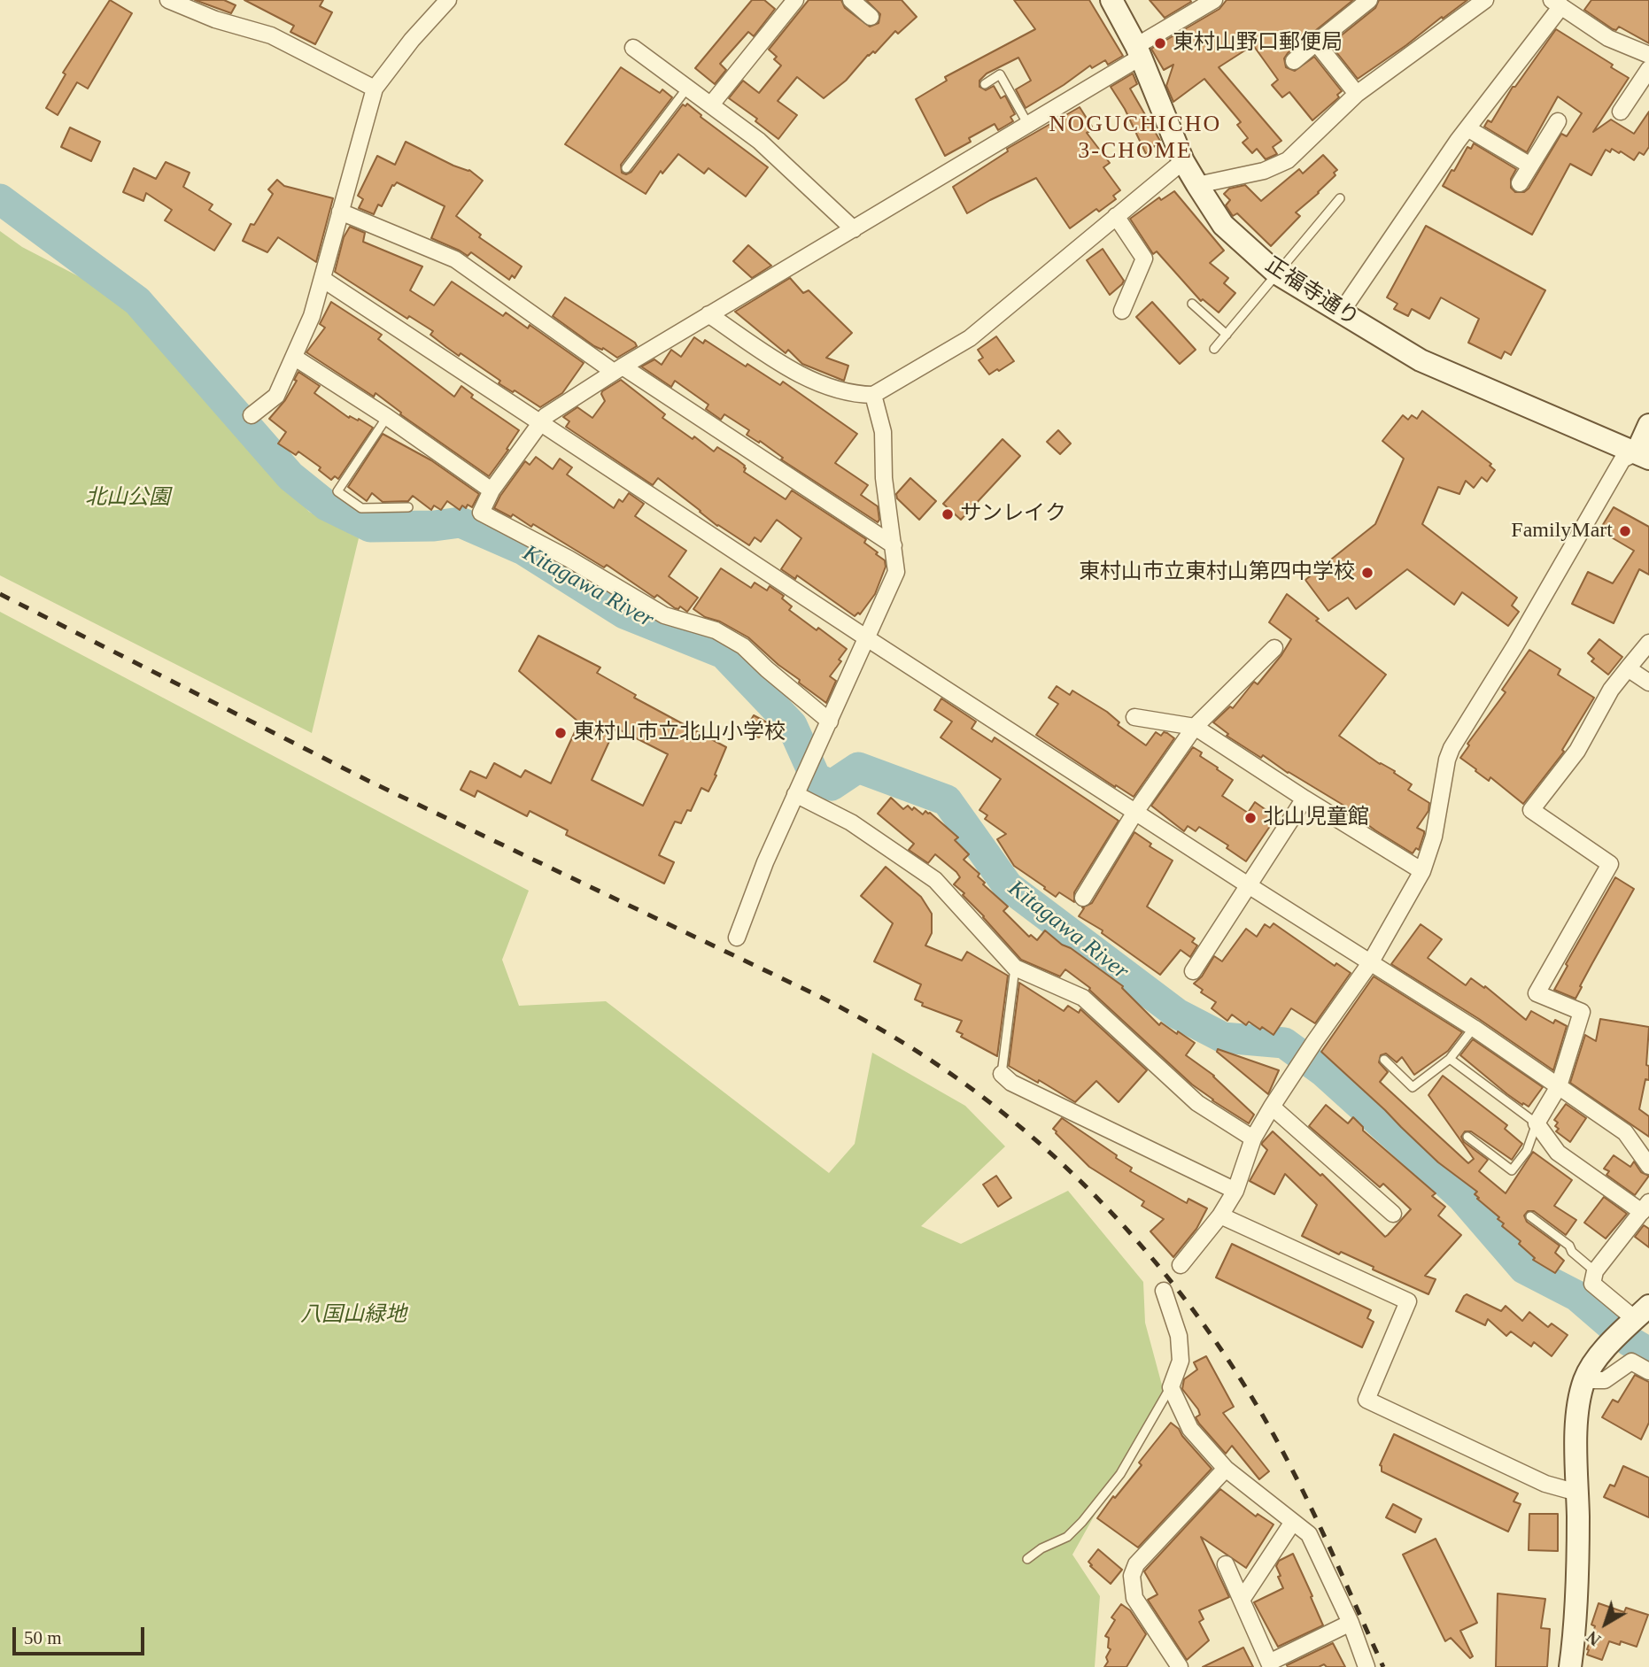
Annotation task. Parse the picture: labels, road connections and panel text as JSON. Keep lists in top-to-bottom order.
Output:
{
  "streets": {
    "street": ["正福寺通り"]
  },
  "districts": ["NOGUCHICHO 3-CHOME"],
  "water": ["Kitagawa River"],
  "parks": ["北山公園", "八国山緑地"],
  "places": [
    "東村山野口郵便局",
    "サンレイク",
    "FamilyMart",
    "東村山市立東村山第四中学校",
    "東村山市立北山小学校",
    "北山児童館"
  ],
  "scale_bar": "50 m",
  "north": "bottom left"
}
